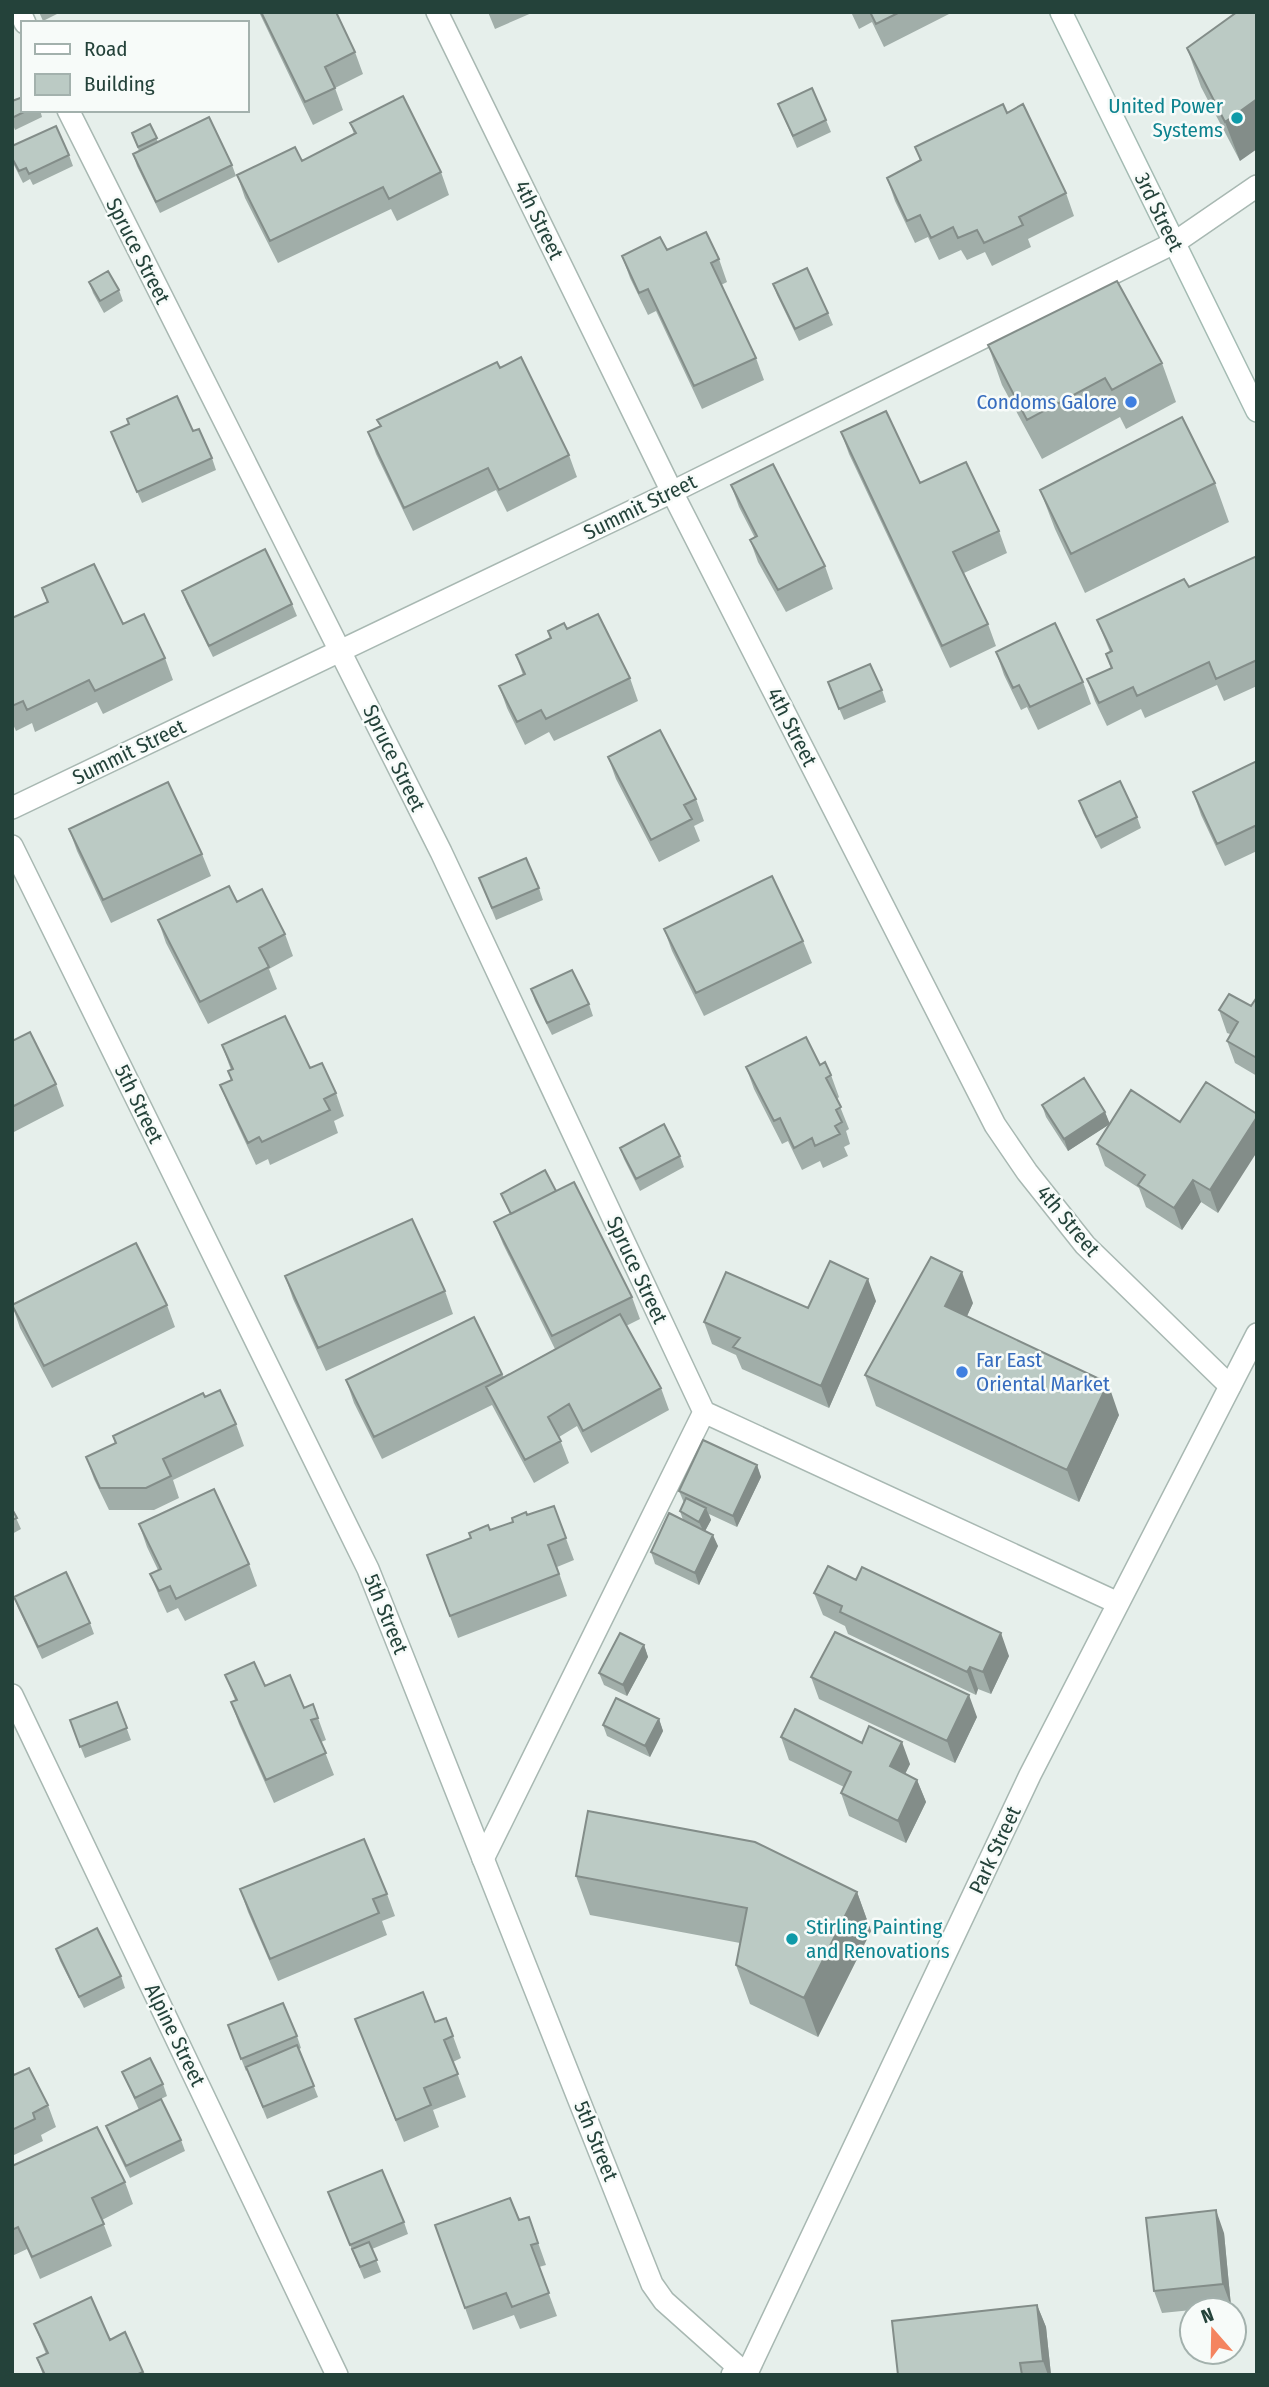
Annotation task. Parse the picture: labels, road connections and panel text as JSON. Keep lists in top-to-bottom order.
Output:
{
  "streets": {
    "street": [
      "3rd Street",
      "4th Street",
      "Spruce Street",
      "Summit Street",
      "5th Street",
      "Park Street",
      "Alpine Street"
    ]
  },
  "crossings": [
    ["3rd Street", "Summit Street"],
    ["4th Street", "Summit Street"],
    ["4th Street", "Park Street"],
    ["Spruce Street", "Summit Street"],
    ["5th Street", "Park Street"]
  ],
  "places": [
    "United Power Systems",
    "Condoms Galore",
    "Far East Oriental Market",
    "Stirling Painting and Renovations"
  ],
  "legend": ["Road", "Building"],
  "north": "top"
}
